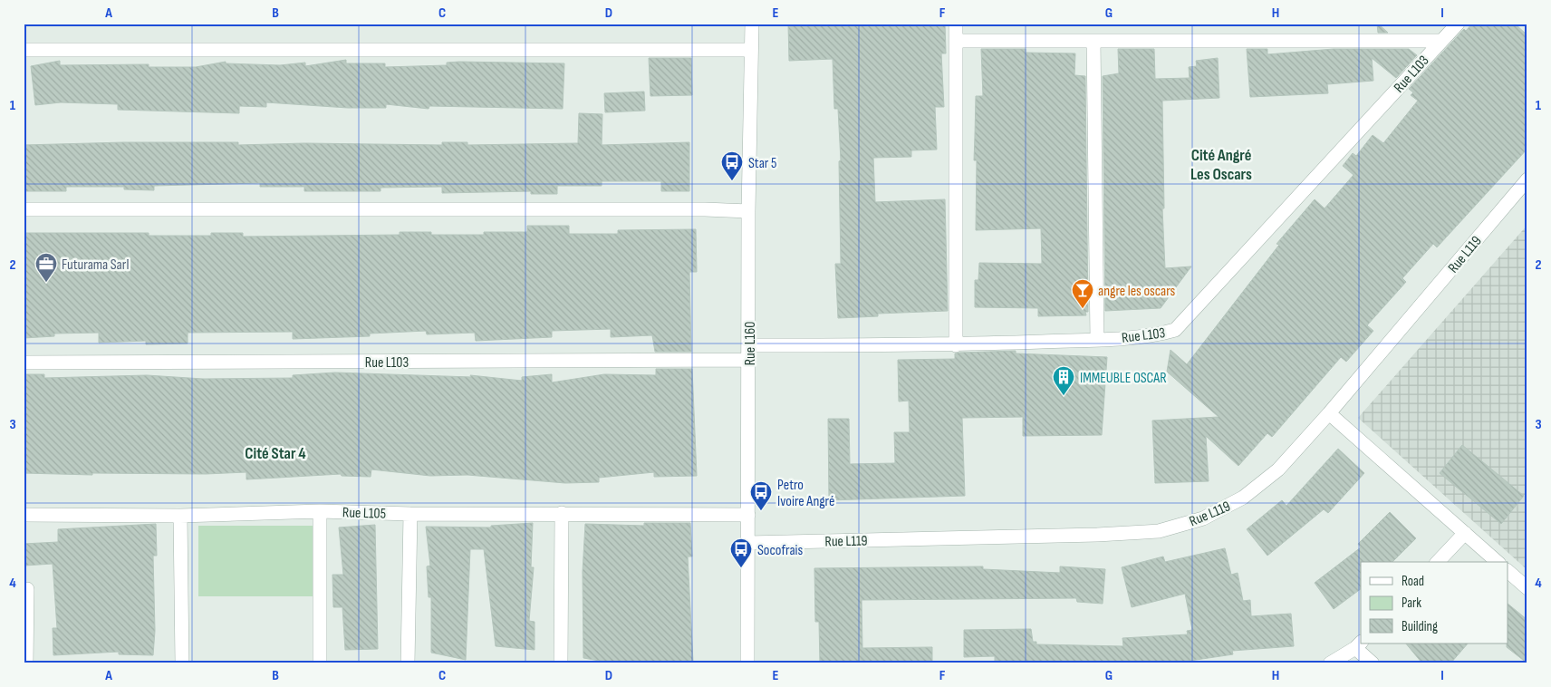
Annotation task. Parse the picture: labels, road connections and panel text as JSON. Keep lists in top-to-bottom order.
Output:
{
  "streets": {
    "street": [
      "Rue L103",
      "Rue L119",
      "Rue L160",
      "Rue L105"
    ]
  },
  "crossings": [
    ["Rue L103", "Rue L160"],
    ["Rue L119", "Rue L160"],
    ["Rue L160", "Rue L105"]
  ],
  "districts": ["Cité Angré Les Oscars", "Cité Star 4"],
  "places": {
    "bus stop": ["Star 5", "Petro Ivoire Angré", "Socofrais"],
    "office": ["Futurama Sarl"],
    "bar": ["angre les oscars"],
    "building": ["IMMEUBLE OSCAR"]
  },
  "legend": ["Road", "Park", "Building"],
  "grid": {
    "columns": [
      "A",
      "B",
      "C",
      "D",
      "E",
      "F",
      "G",
      "H",
      "I"
    ],
    "rows": [
      "1",
      "2",
      "3",
      "4"
    ]
  }
}
